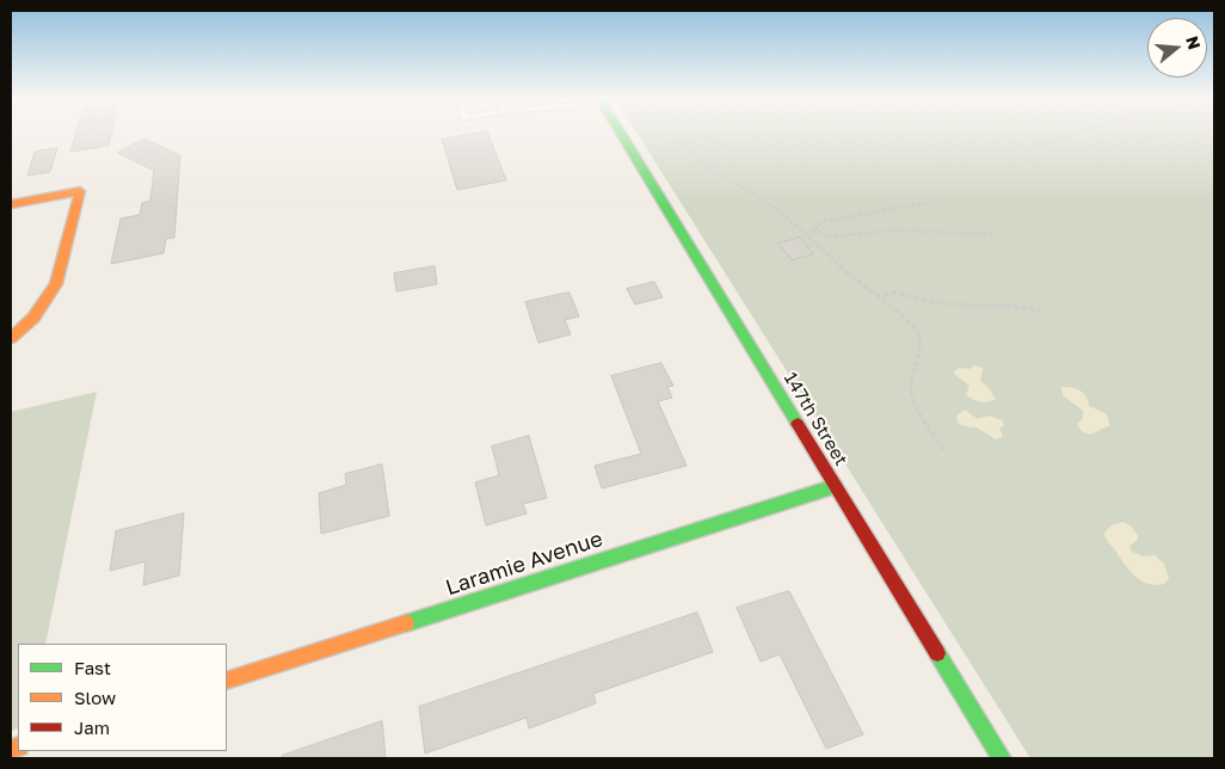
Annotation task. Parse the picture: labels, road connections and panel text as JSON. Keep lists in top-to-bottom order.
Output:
{
  "streets": {
    "main road": ["147th Street", "Laramie Avenue"]
  },
  "crossings": [
    ["147th Street", "Laramie Avenue"]
  ],
  "legend": ["Fast", "Slow", "Jam"],
  "north": "right"
}
